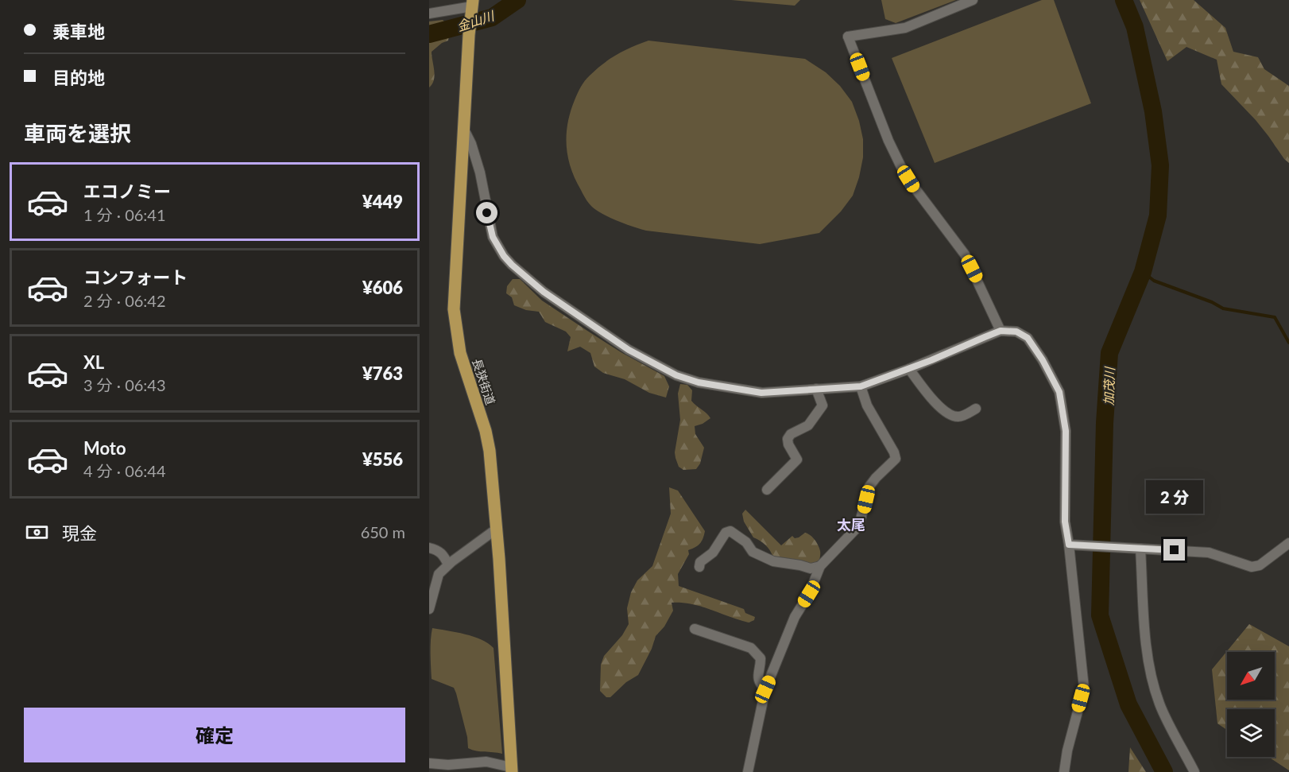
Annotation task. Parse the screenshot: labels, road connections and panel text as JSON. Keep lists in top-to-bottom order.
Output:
{
  "streets": {
    "main road": ["長狭街道"]
  },
  "districts": ["太尾"],
  "water": ["金山川", "加茂川"],
  "north": "bottom left",
  "page": {
    "banner": ["乗車地", "目的地"],
    "heading": "車両を選択",
    "list": [
      {
        "name": "エコノミー",
        "note": "1 分 · 06:41",
        "value": "¥449"
      },
      {
        "name": "コンフォート",
        "note": "2 分 · 06:42",
        "value": "¥606"
      },
      {
        "name": "XL",
        "note": "3 分 · 06:43",
        "value": "¥763"
      },
      {
        "name": "Moto",
        "note": "4 分 · 06:44",
        "value": "¥556"
      }
    ],
    "bubble": "2 分",
    "pay": ["現金", "650 m"],
    "buttons": "確定"
  }
}
